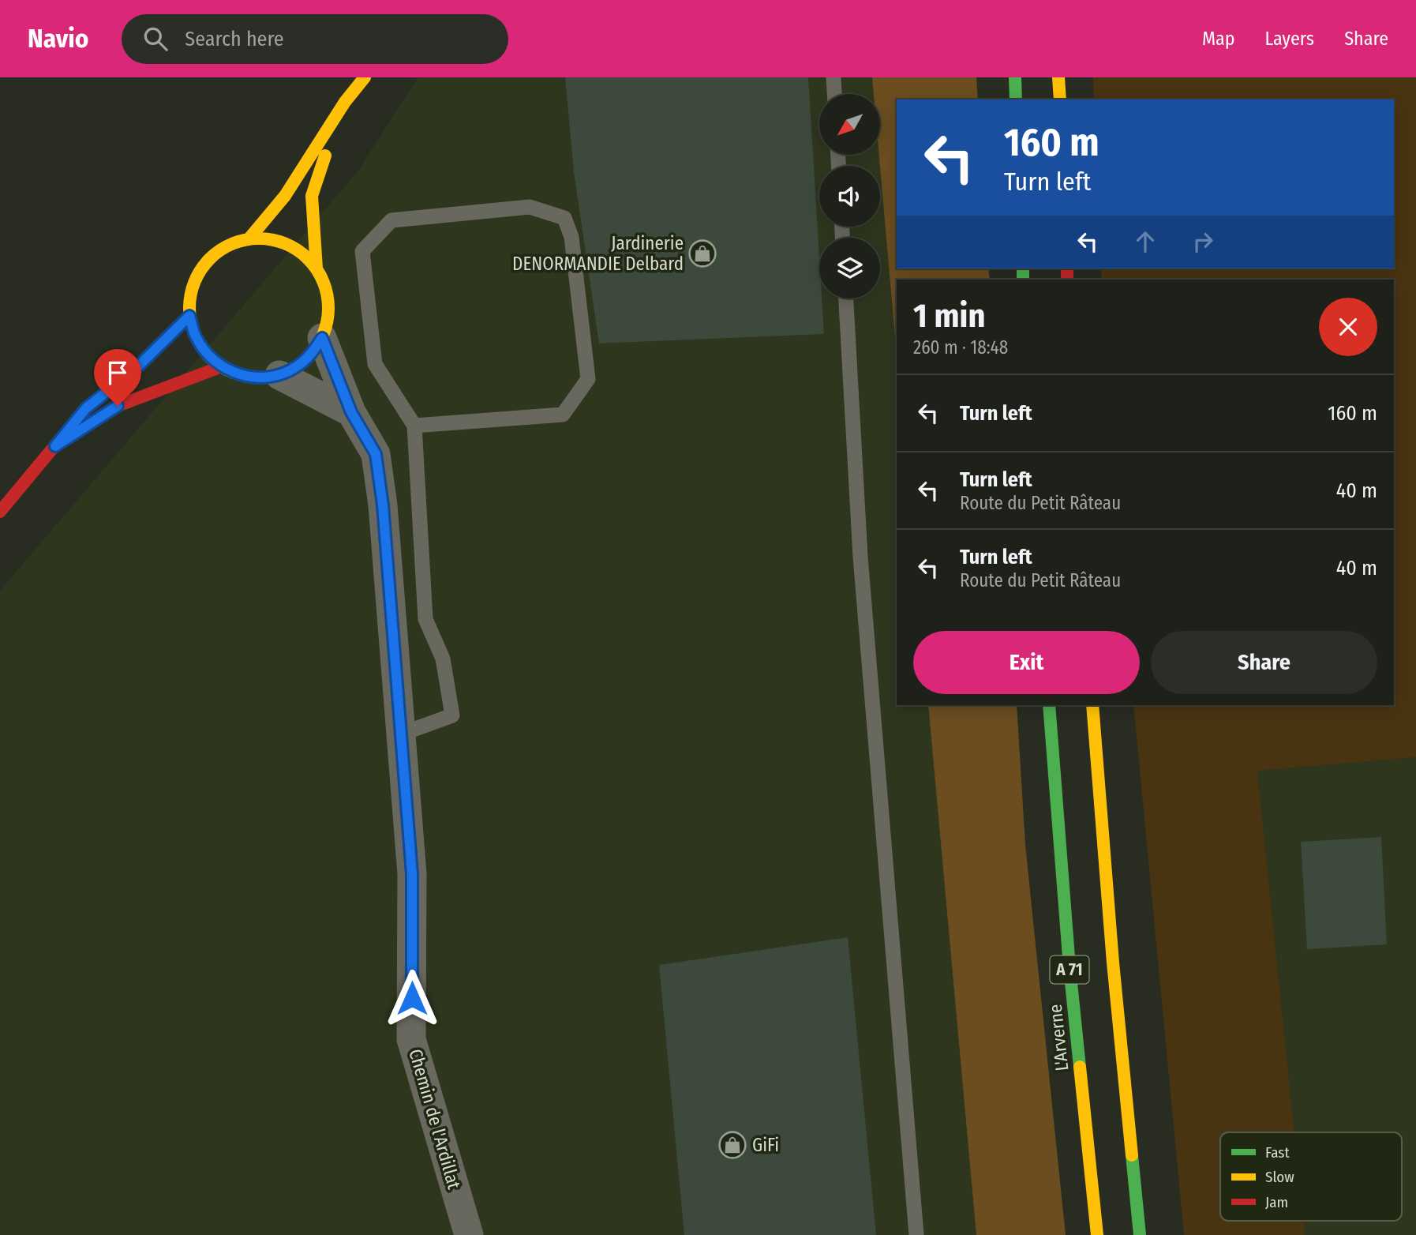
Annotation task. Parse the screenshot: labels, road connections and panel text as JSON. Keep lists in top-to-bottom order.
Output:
{
  "streets": {
    "main road": ["A 71", "L'Arverne"],
    "street": ["Chemin de l'Ardillat"]
  },
  "places": {
    "shop": ["Jardinerie DENORMANDIE Delbard", "GiFi"]
  },
  "legend": ["Fast", "Slow", "Jam"],
  "north": "bottom left",
  "page": {
    "header": "Navio",
    "search": "Search here",
    "nav": ["Map", "Layers", "Share"],
    "turn": ["160 m", "Turn left"],
    "heading": ["1 min", "260 m · 18:48"],
    "list": [
      {
        "name": "Turn left",
        "value": "160 m"
      },
      {
        "name": "Turn left",
        "note": "Route du Petit Râteau",
        "value": "40 m"
      },
      {
        "name": "Turn left",
        "note": "Route du Petit Râteau",
        "value": "40 m"
      }
    ],
    "buttons": ["Exit", "Share"]
  }
}
